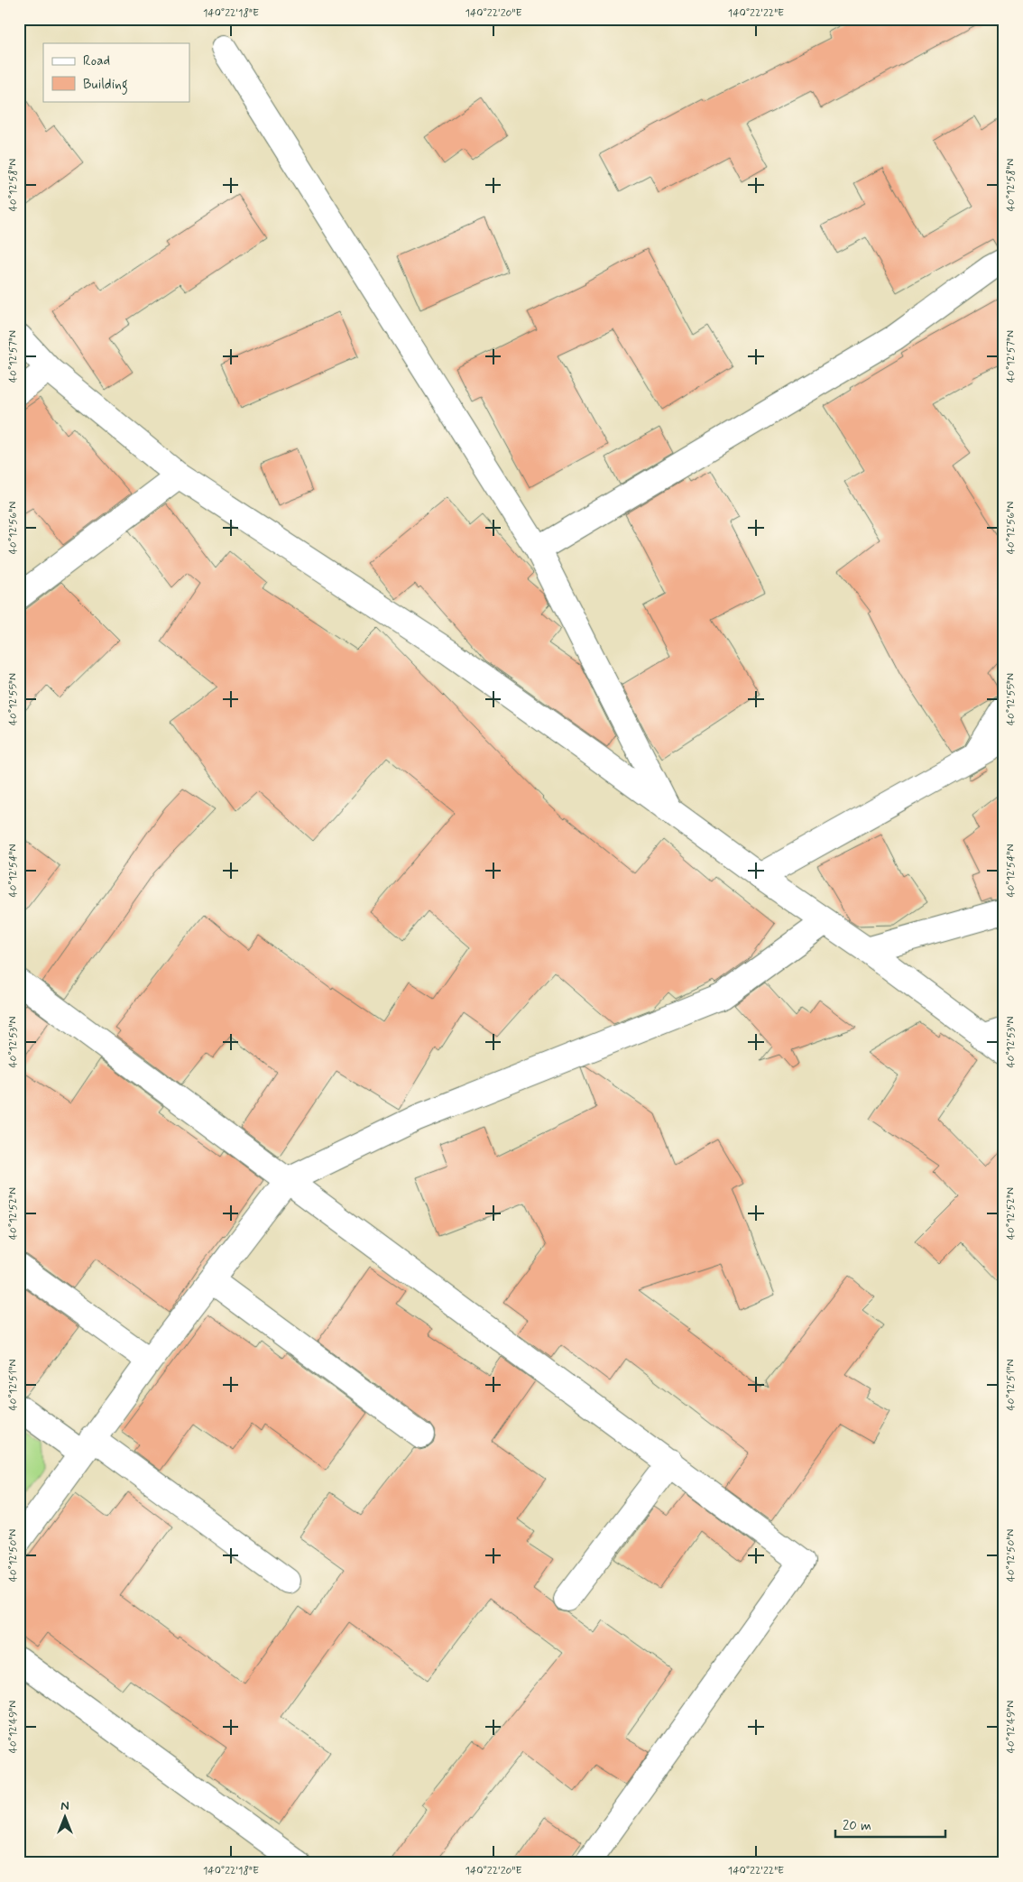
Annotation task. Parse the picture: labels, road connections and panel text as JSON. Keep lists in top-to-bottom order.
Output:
{
  "legend": ["Road", "Building"],
  "scale_bar": "20 m",
  "north": "top",
  "coordinates": [
    "140°22'18\"E",
    "140°22'20\"E",
    "140°22'22\"E",
    "40°12'58\"N",
    "40°12'57\"N",
    "40°12'56\"N",
    "40°12'55\"N",
    "40°12'54\"N",
    "40°12'53\"N",
    "40°12'52\"N",
    "40°12'51\"N",
    "40°12'50\"N",
    "40°12'49\"N"
  ]
}
